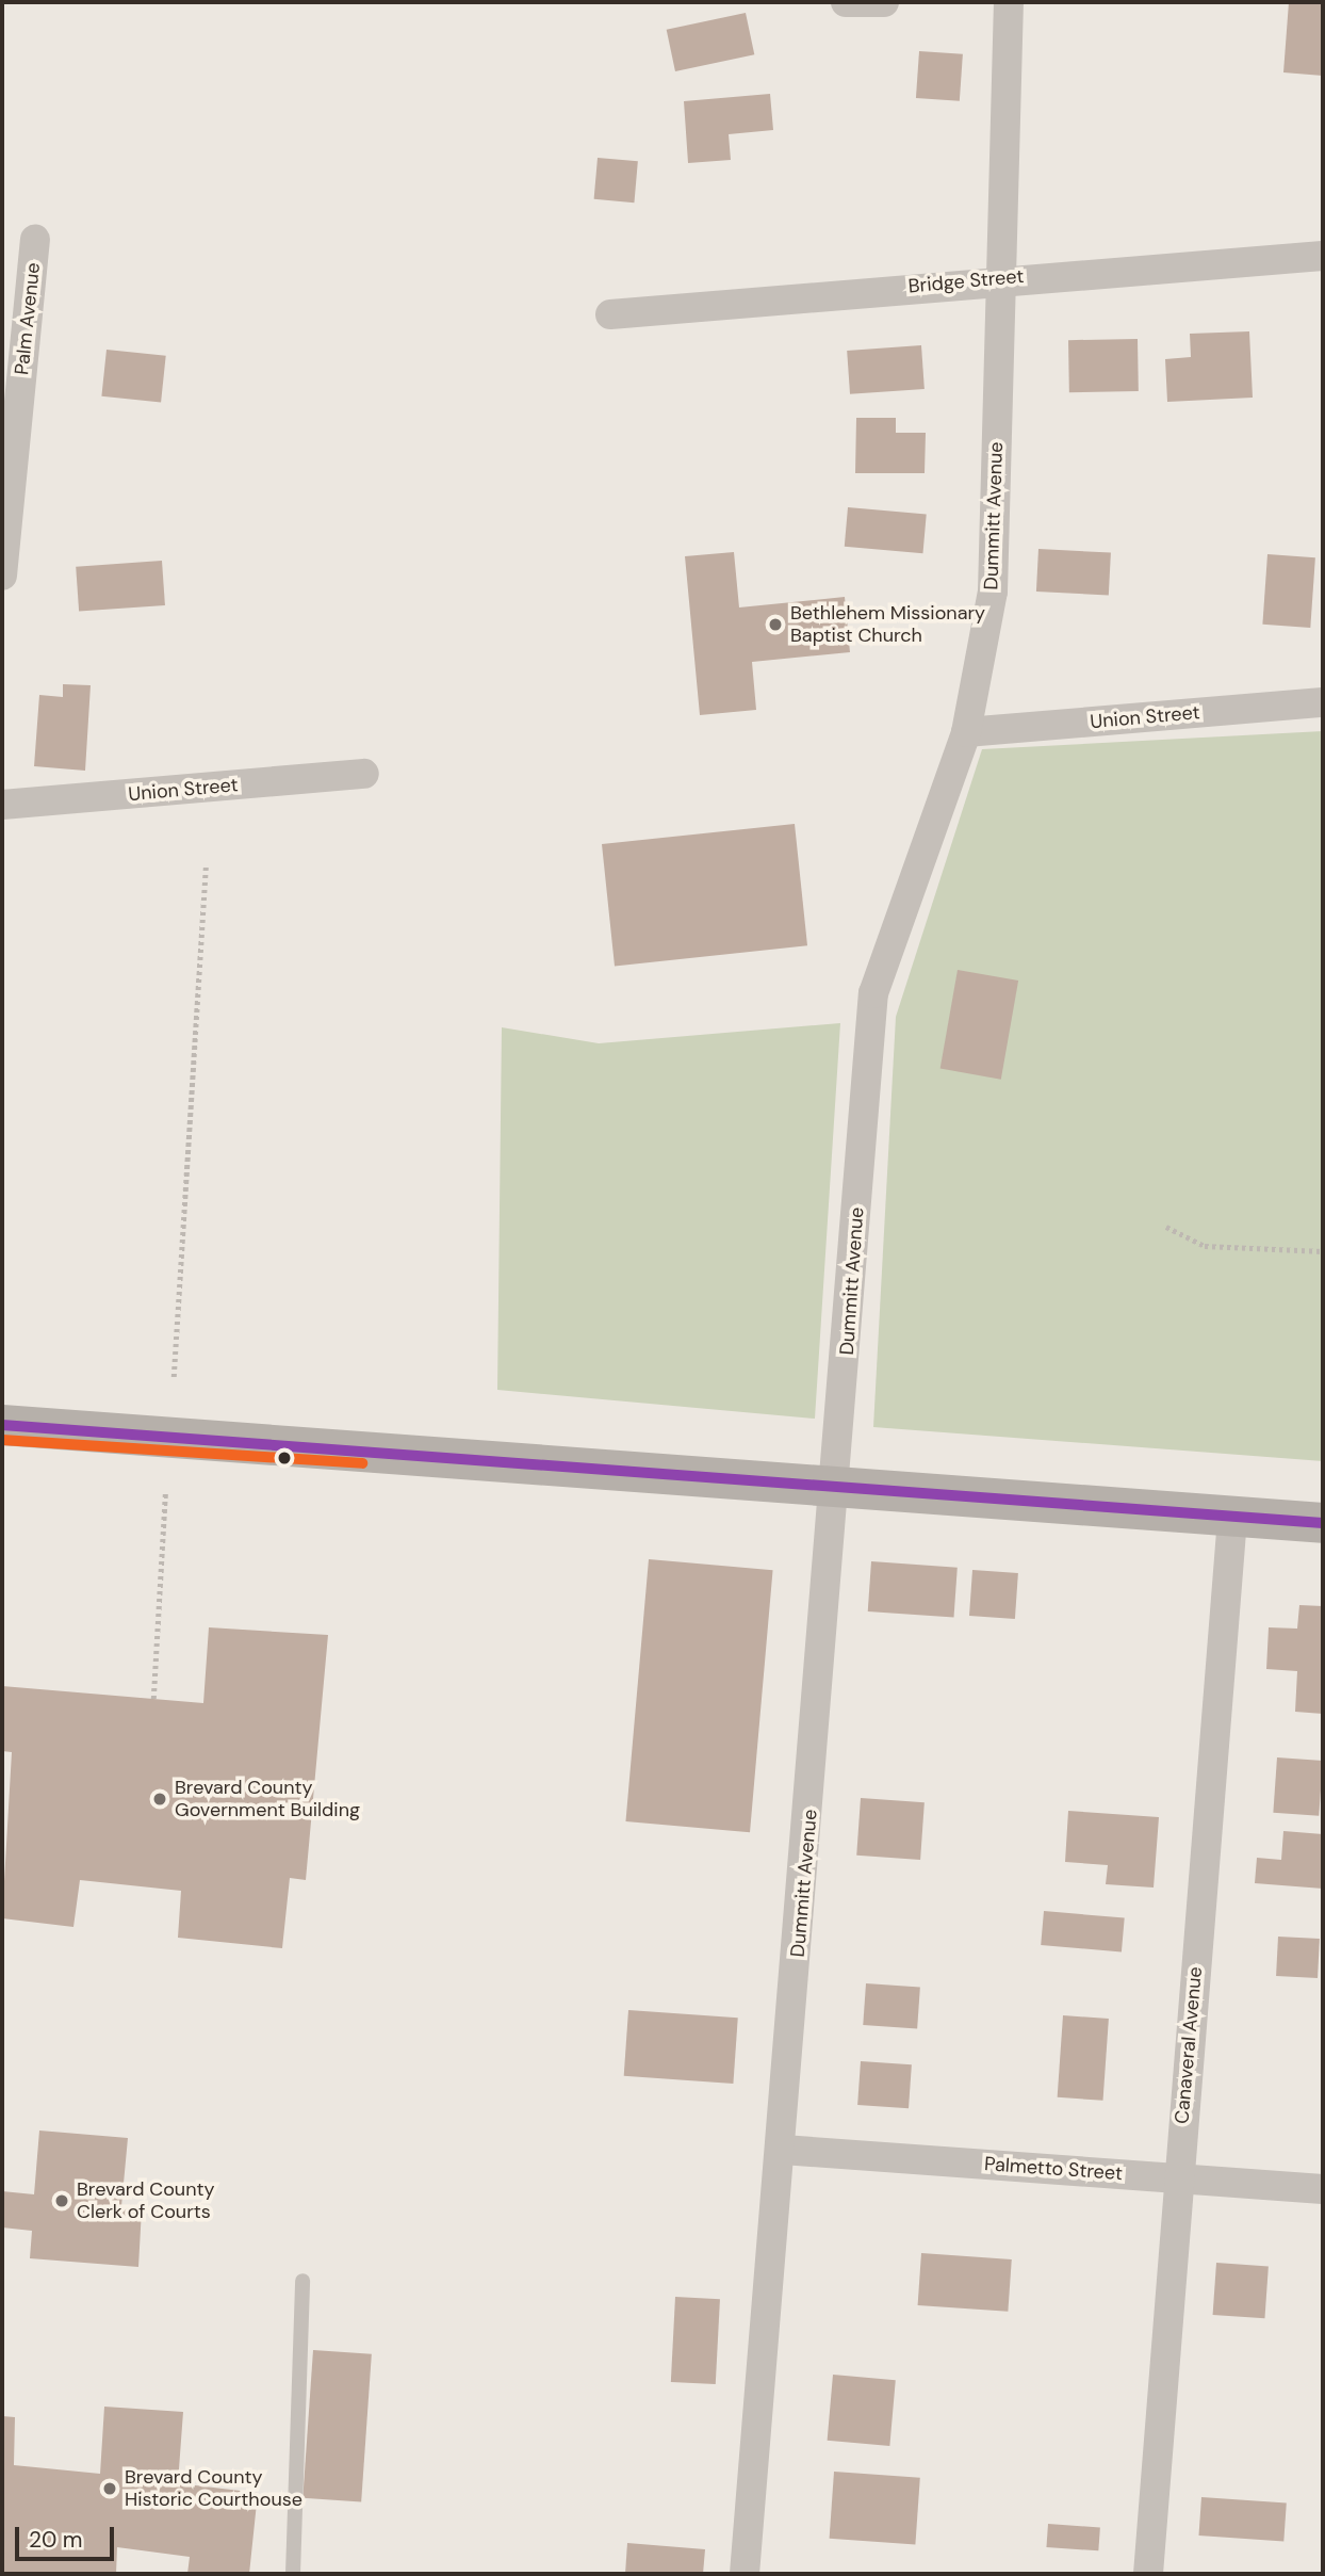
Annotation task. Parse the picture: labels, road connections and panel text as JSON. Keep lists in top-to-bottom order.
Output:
{
  "streets": {
    "street": [
      "Bridge Street",
      "Palm Avenue",
      "Dummitt Avenue",
      "Union Street",
      "Canaveral Avenue",
      "Palmetto Street"
    ]
  },
  "crossings": [
    ["Bridge Street", "Dummitt Avenue"],
    ["Dummitt Avenue", "Union Street"],
    ["Dummitt Avenue", "Palmetto Street"],
    ["Canaveral Avenue", "Palmetto Street"]
  ],
  "places": [
    "Bethlehem Missionary Baptist Church",
    "Brevard County Government Building",
    "Brevard County Clerk of Courts",
    "Brevard County Historic Courthouse"
  ],
  "scale_bar": "20 m"
}
